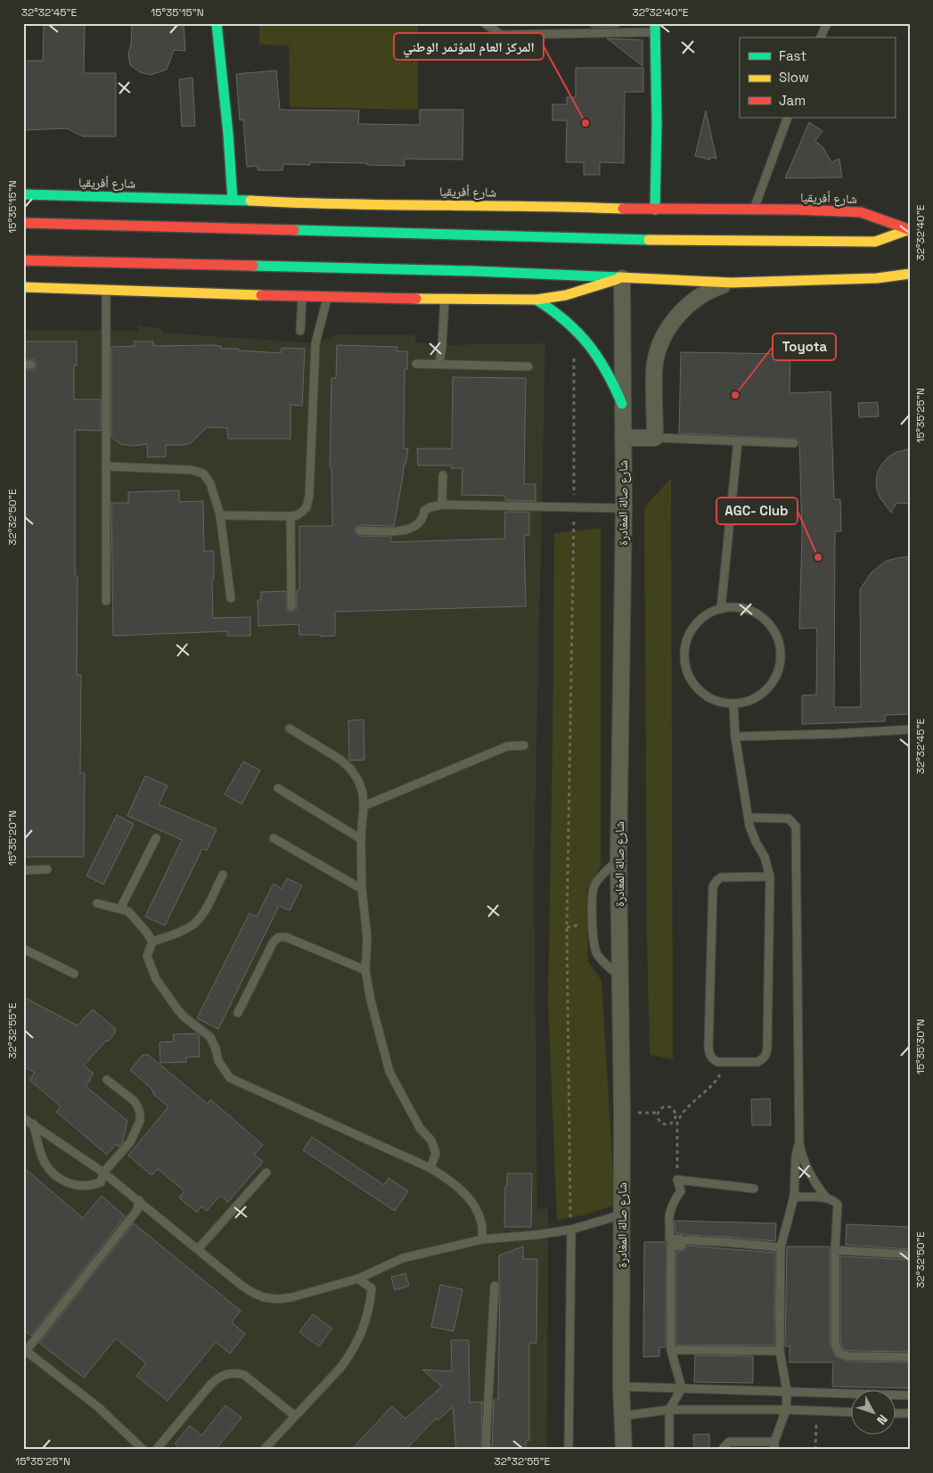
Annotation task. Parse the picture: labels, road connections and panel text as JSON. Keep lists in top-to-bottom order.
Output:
{
  "streets": {
    "main road": ["شارع أفريقيا"],
    "street": ["شارع صالة المغادرة"]
  },
  "places": ["المركز العام للمؤتمر الوطني", "Toyota", "AGC- Club"],
  "legend": ["Fast", "Slow", "Jam"],
  "north": "bottom right",
  "coordinates": [
    "32°32'45\"E",
    "15°35'15\"N",
    "32°32'40\"E",
    "15°35'25\"N",
    "32°32'50\"E",
    "15°35'20\"N",
    "32°32'55\"E",
    "15°35'30\"N"
  ]
}
